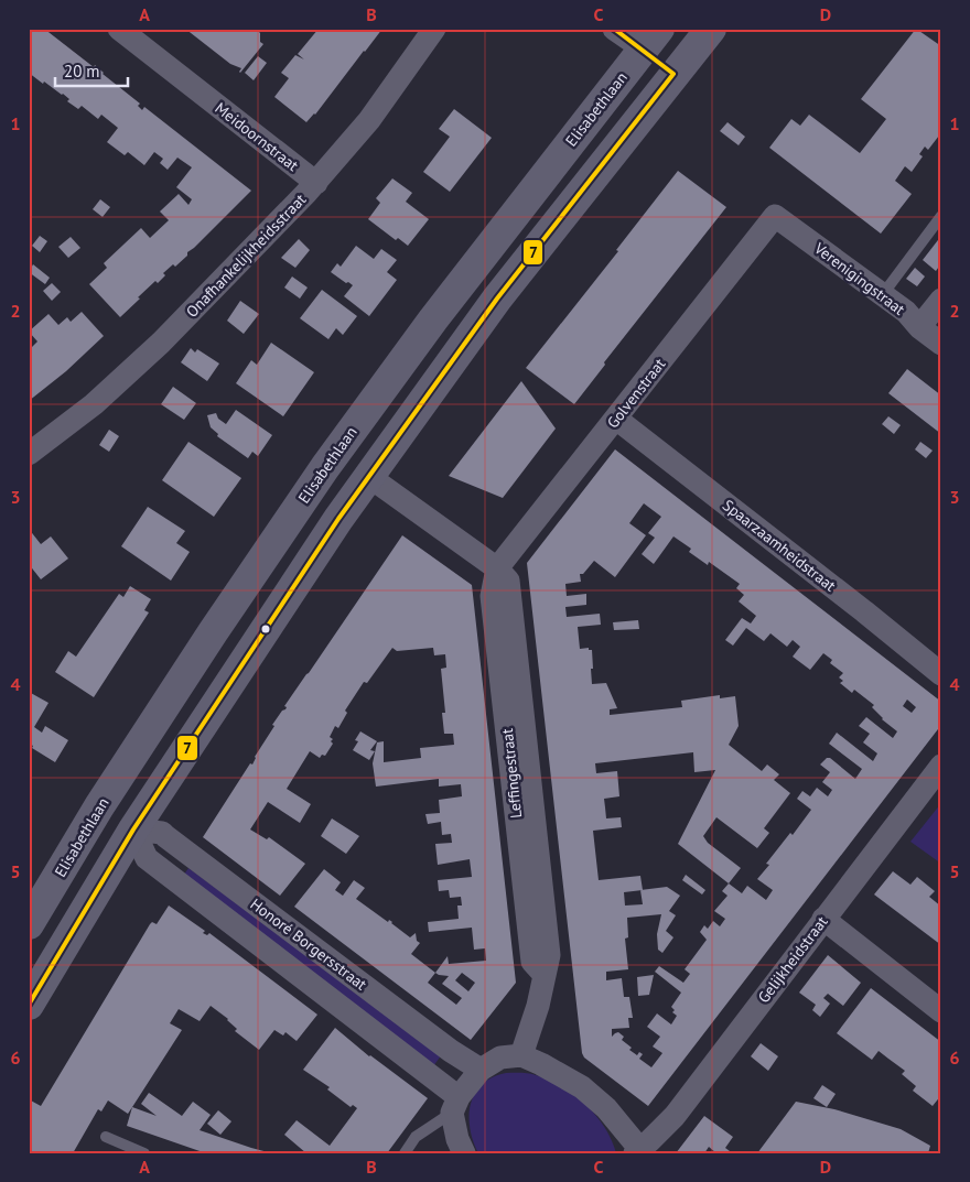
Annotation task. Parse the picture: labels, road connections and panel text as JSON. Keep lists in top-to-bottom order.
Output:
{
  "streets": {
    "main road": ["Elisabethlaan", "Honoré Borgersstraat"],
    "street": [
      "Meidoornstraat",
      "Onafhankelijkheidsstraat",
      "Verenigingstraat",
      "Golvenstraat",
      "Spaarzaamheidstraat",
      "Leffingestraat",
      "Gelijkheidstraat"
    ]
  },
  "crossings": [
    ["Elisabethlaan", "Honoré Borgersstraat"],
    ["Meidoornstraat", "Onafhankelijkheidsstraat"],
    ["Verenigingstraat", "Golvenstraat"],
    ["Golvenstraat", "Spaarzaamheidstraat"],
    ["Golvenstraat", "Leffingestraat"]
  ],
  "lines": ["transit line 7"],
  "scale_bar": "20 m",
  "grid": {
    "columns": [
      "A",
      "B",
      "C",
      "D"
    ],
    "rows": [
      "1",
      "2",
      "3",
      "4",
      "5",
      "6"
    ]
  }
}
